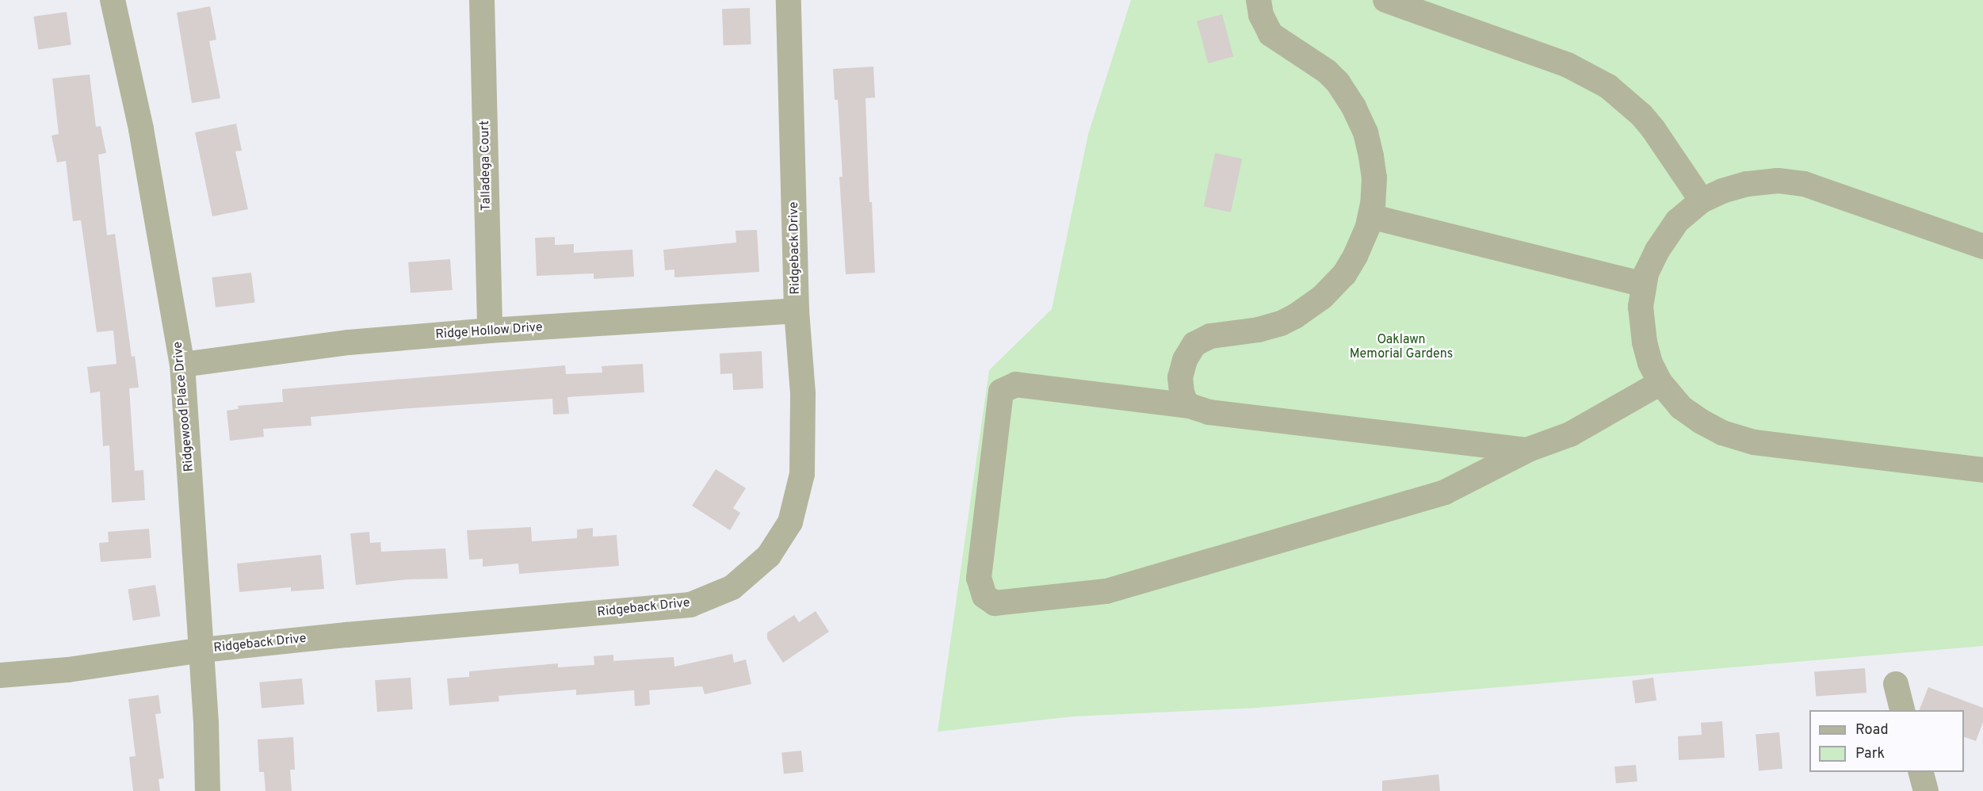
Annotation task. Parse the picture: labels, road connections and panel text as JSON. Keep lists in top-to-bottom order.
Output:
{
  "streets": {
    "street": [
      "Talladega Court",
      "Ridgeback Drive",
      "Ridge Hollow Drive",
      "Ridgewood Place Drive"
    ]
  },
  "crossings": [
    ["Talladega Court", "Ridge Hollow Drive"],
    ["Ridgeback Drive", "Ridge Hollow Drive"],
    ["Ridgeback Drive", "Ridgewood Place Drive"],
    ["Ridge Hollow Drive", "Ridgewood Place Drive"]
  ],
  "parks": ["Oaklawn Memorial Gardens"],
  "legend": ["Road", "Park"]
}
